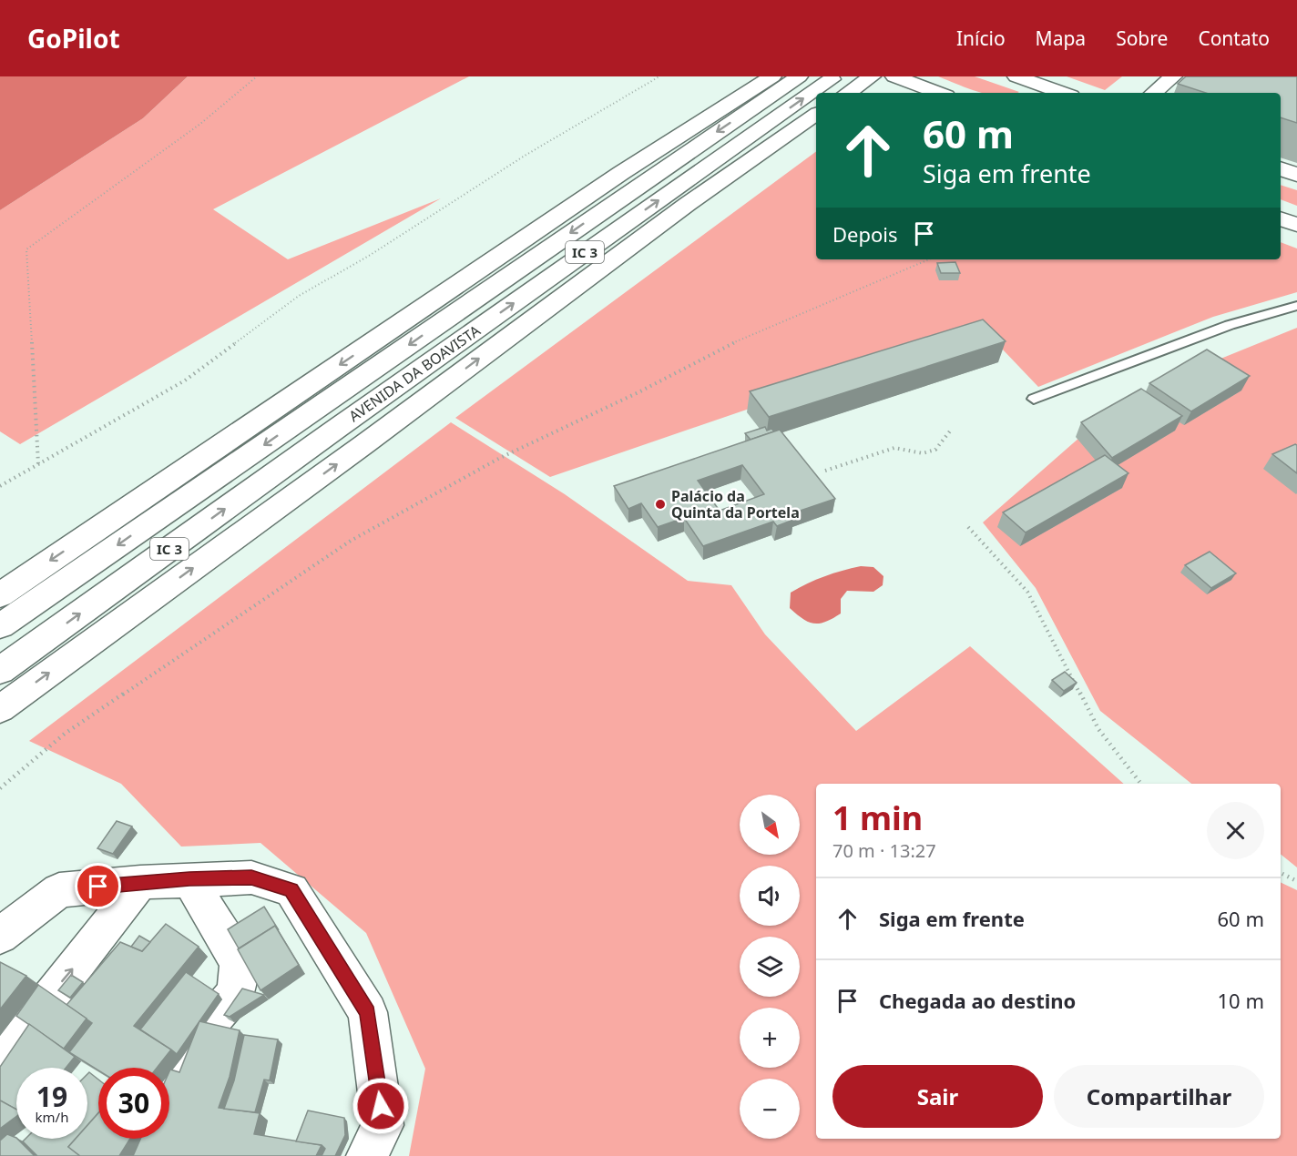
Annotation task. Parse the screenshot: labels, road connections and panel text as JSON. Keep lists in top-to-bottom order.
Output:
{
  "streets": {
    "main road": ["IC 3", "AVENIDA DA BOAVISTA"]
  },
  "places": ["Palácio da Quinta da Portela"],
  "north": "bottom right",
  "page": {
    "header": "GoPilot",
    "nav": [
      "Início",
      "Mapa",
      "Sobre",
      "Contato"
    ],
    "turn": ["60 m", "Siga em frente"],
    "then": "Depois",
    "heading": ["1 min", "70 m · 13:27"],
    "map_buttons": ["+", "−"],
    "list": [
      {
        "name": "Siga em frente",
        "value": "60 m"
      },
      {
        "name": "Chegada ao destino",
        "value": "10 m"
      }
    ],
    "buttons": ["Sair", "Compartilhar"],
    "speed": "19 km/h",
    "limit": "30"
  }
}
